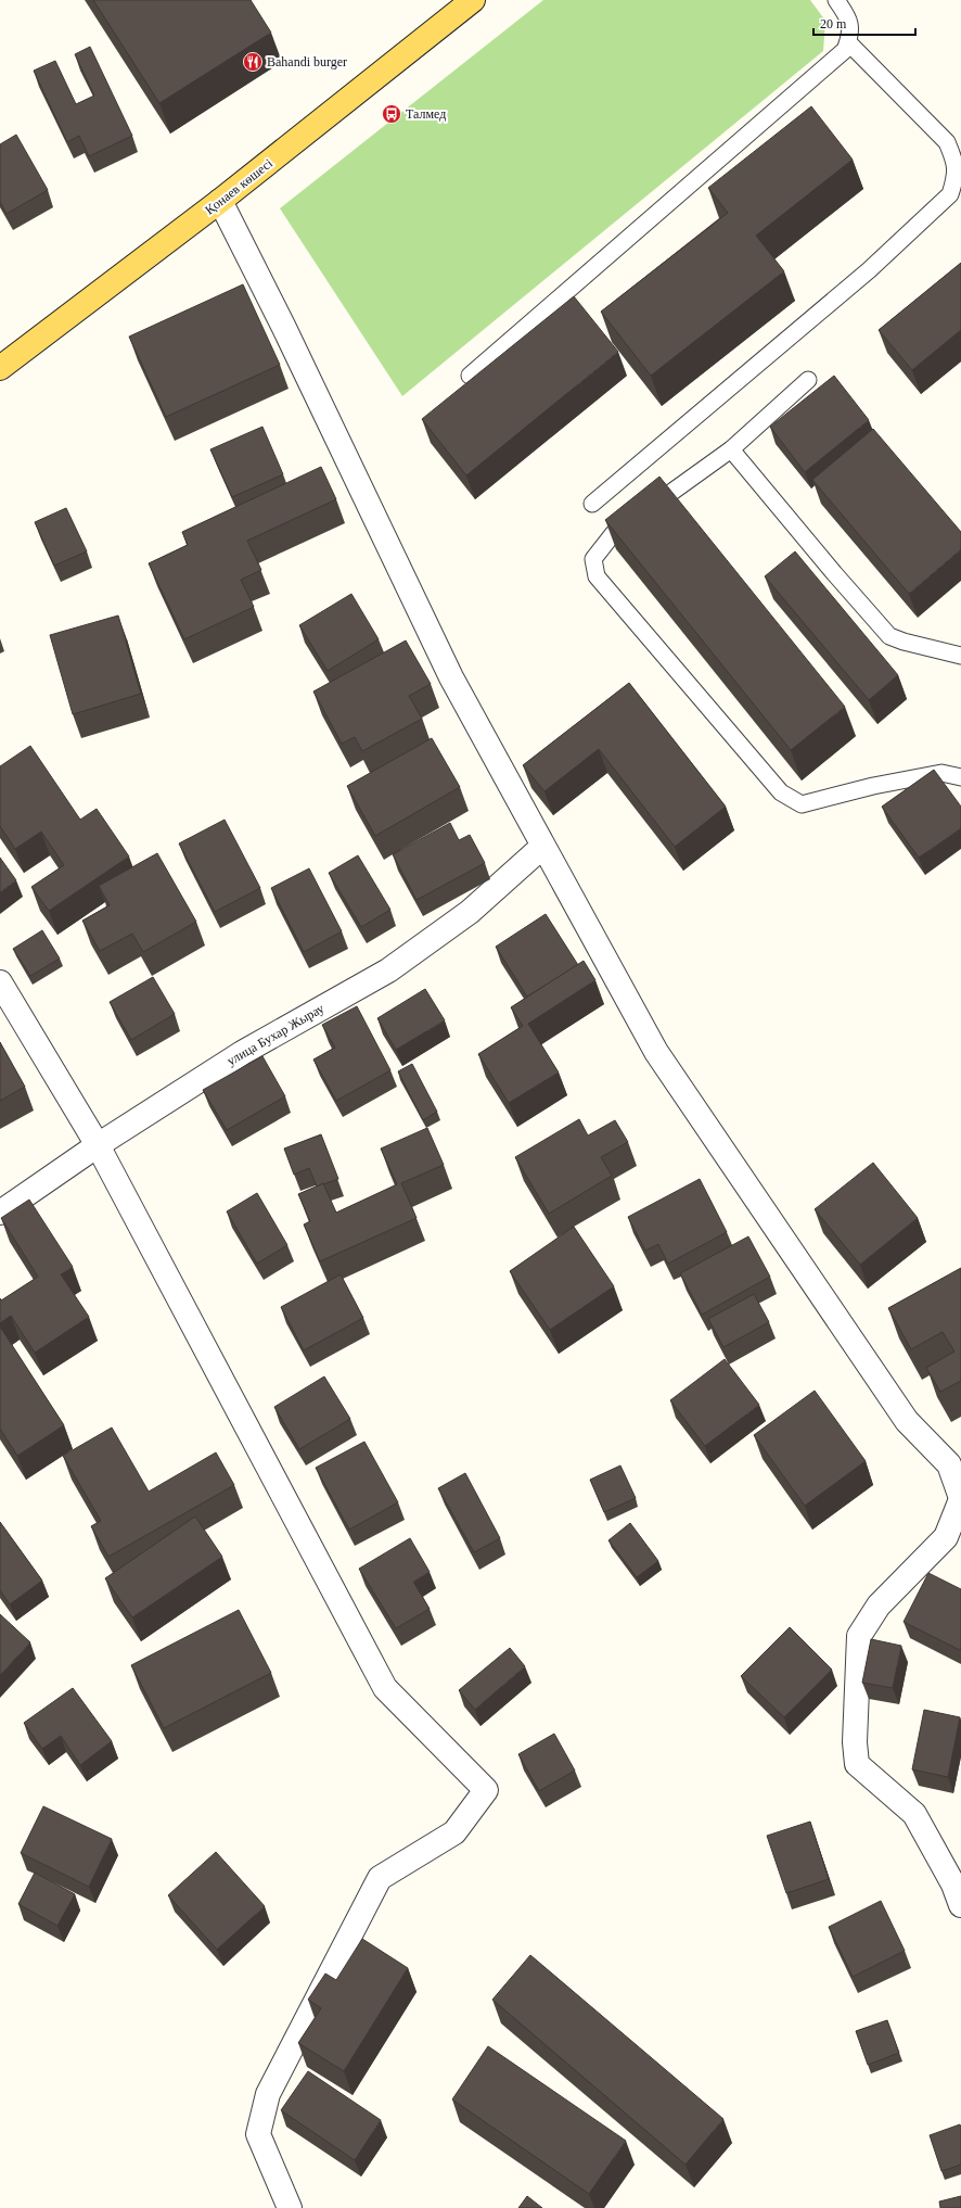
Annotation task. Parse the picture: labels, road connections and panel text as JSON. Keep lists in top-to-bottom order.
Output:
{
  "streets": {
    "main road": ["Қонаев көшесі"],
    "street": ["улица Бухар Жырау"]
  },
  "places": {
    "restaurant": ["Bahandi burger"],
    "bus stop": ["Талмед"]
  },
  "scale_bar": "20 m"
}
